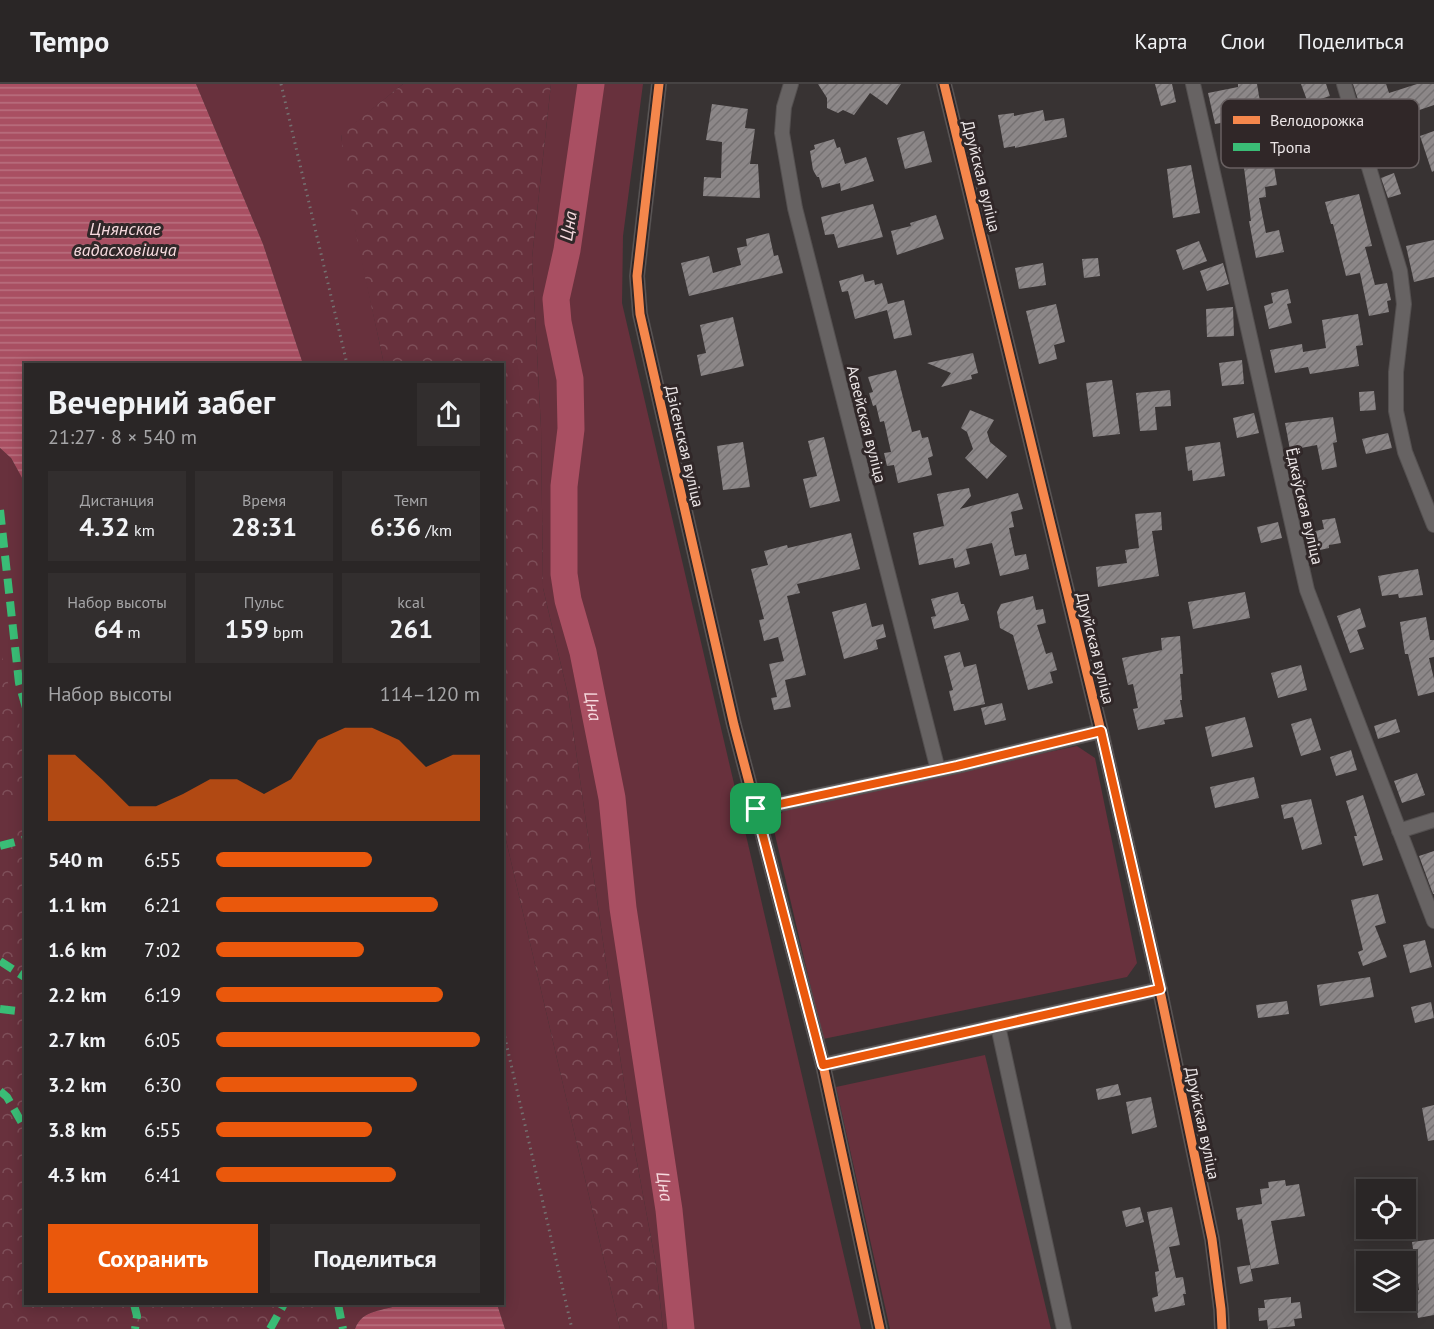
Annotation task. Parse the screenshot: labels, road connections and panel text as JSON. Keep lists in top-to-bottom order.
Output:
{
  "streets": {
    "street": [
      "Друйская вуліца",
      "Асвейская вуліца",
      "Дзісенская вуліца",
      "Ёдкаўская вуліца"
    ]
  },
  "water": ["Цна", "Цнянскае вадасховішча"],
  "legend": ["Велодорожка", "Тропа"],
  "page": {
    "header": "Tempo",
    "nav": ["Карта", "Слои", "Поделиться"],
    "heading": ["Вечерний забег", "21:27 · 8 × 540 m"],
    "stats": [
      ["Дистанция", "4.32 km"],
      ["Время", "28:31"],
      ["Темп", "6:36 /km"],
      ["Набор высоты", "64 m"],
      ["Пульс", "159 bpm"],
      ["kcal", "261"]
    ],
    "chart": ["Набор высоты", "114–120 m"],
    "list": [
      {
        "name": "540 m",
        "note": "6:55"
      },
      {
        "name": "1.1 km",
        "note": "6:21"
      },
      {
        "name": "1.6 km",
        "note": "7:02"
      },
      {
        "name": "2.2 km",
        "note": "6:19"
      },
      {
        "name": "2.7 km",
        "note": "6:05"
      },
      {
        "name": "3.2 km",
        "note": "6:30"
      },
      {
        "name": "3.8 km",
        "note": "6:55"
      },
      {
        "name": "4.3 km",
        "note": "6:41"
      }
    ],
    "buttons": ["Сохранить", "Поделиться"]
  }
}
